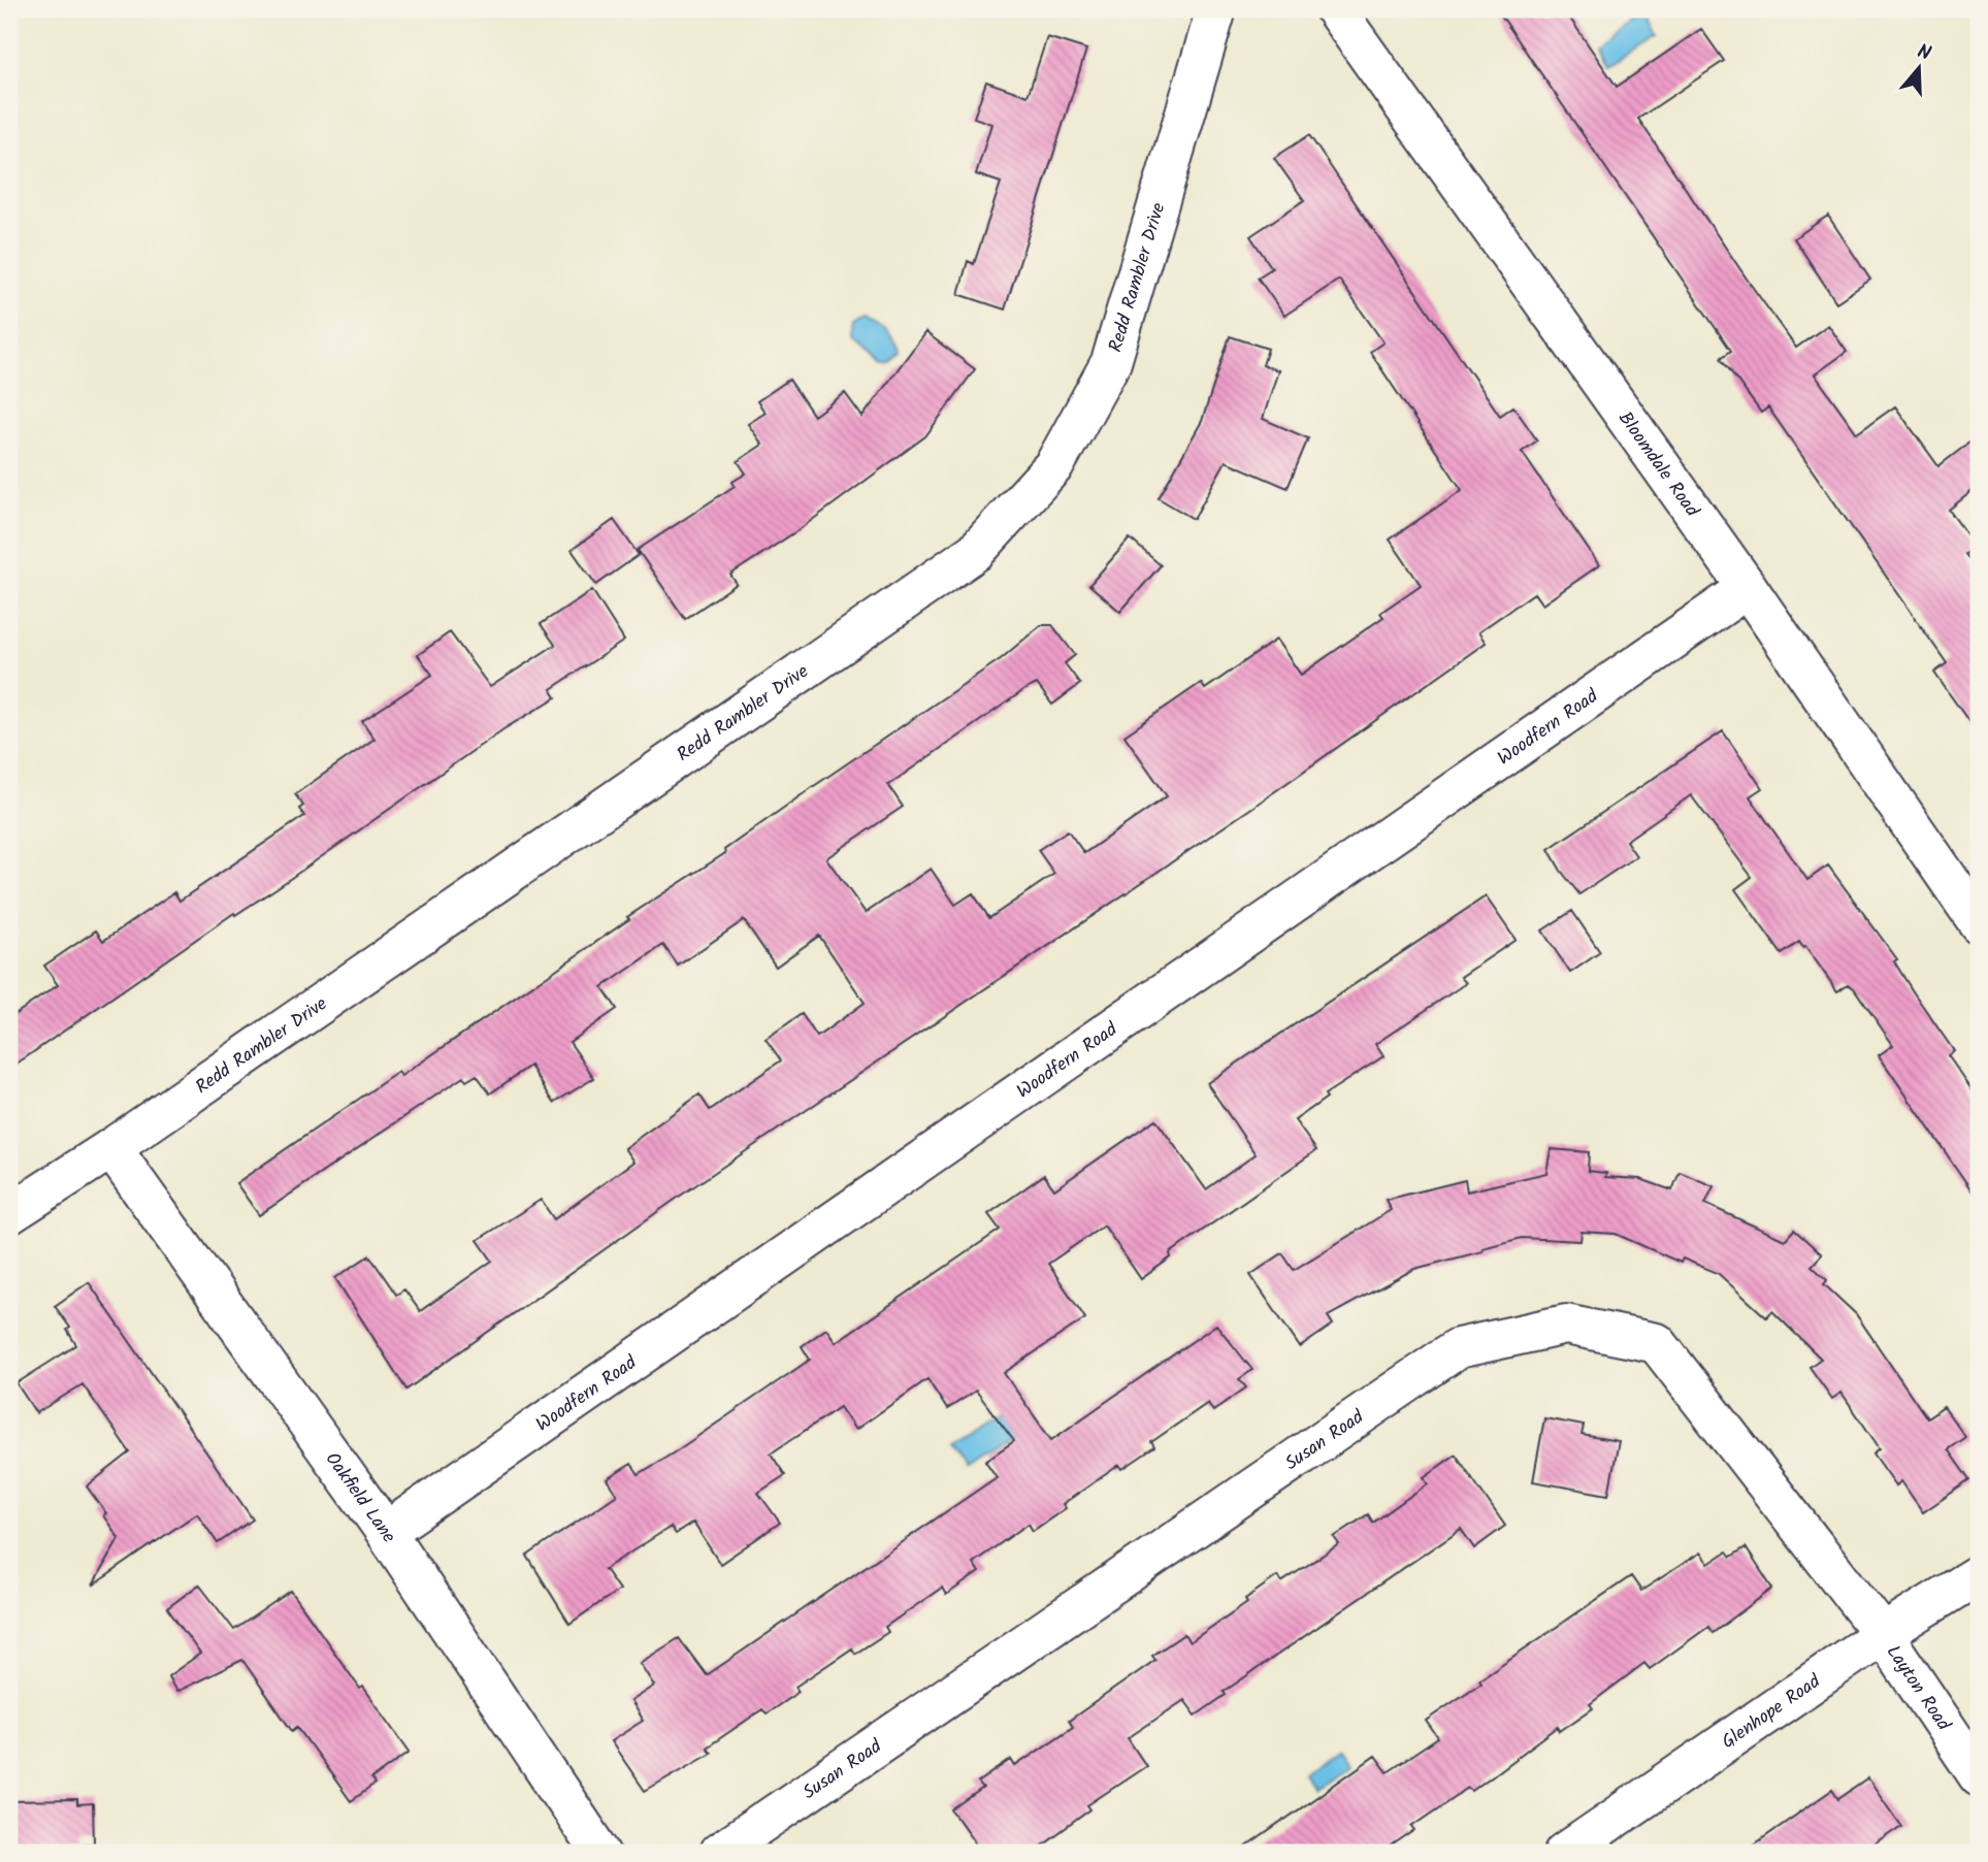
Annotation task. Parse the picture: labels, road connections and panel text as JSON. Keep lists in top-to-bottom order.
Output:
{
  "streets": {
    "street": [
      "Redd Rambler Drive",
      "Bloomdale Road",
      "Woodfern Road",
      "Susan Road",
      "Oakfield Lane",
      "Layton Road",
      "Glenhope Road"
    ]
  },
  "crossings": [
    ["Redd Rambler Drive", "Oakfield Lane"],
    ["Bloomdale Road", "Woodfern Road"],
    ["Woodfern Road", "Oakfield Lane"],
    ["Susan Road", "Layton Road"],
    ["Susan Road", "Glenhope Road"],
    ["Layton Road", "Glenhope Road"]
  ],
  "north": "top"
}
